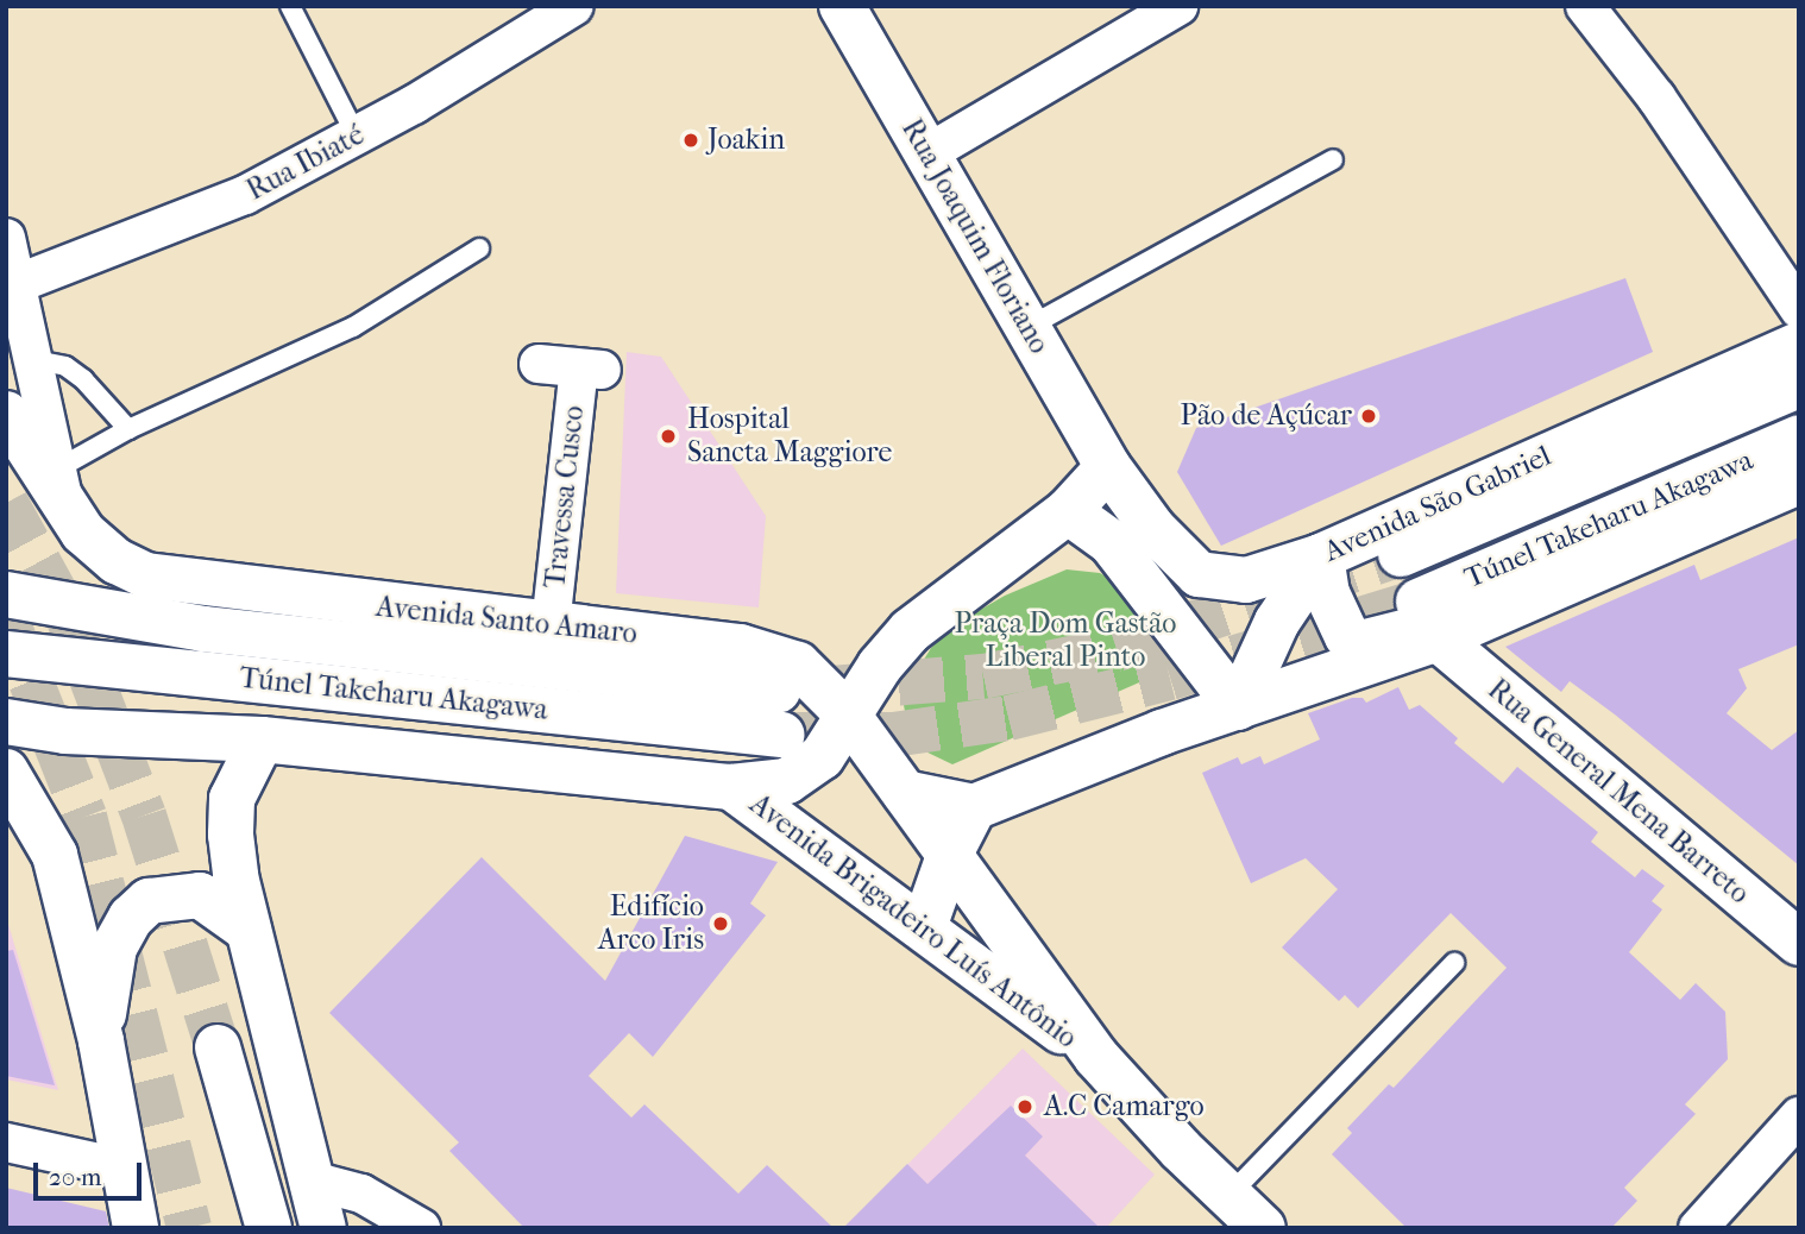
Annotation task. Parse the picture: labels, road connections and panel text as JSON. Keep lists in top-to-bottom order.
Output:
{
  "streets": {
    "main road": [
      "Rua Joaquim Floriano",
      "Avenida São Gabriel",
      "Túnel Takeharu Akagawa",
      "Avenida Santo Amaro",
      "Rua General Mena Barreto",
      "Avenida Brigadeiro Luís Antônio"
    ],
    "street": ["Rua Ibiaté", "Travessa Cusco"]
  },
  "crossings": [
    ["Rua Joaquim Floriano", "Avenida São Gabriel"],
    ["Travessa Cusco", "Avenida Santo Amaro"],
    ["Túnel Takeharu Akagawa", "Rua General Mena Barreto"],
    ["Avenida Santo Amaro", "Avenida Brigadeiro Luís Antônio"]
  ],
  "parks": ["Praça Dom Gastão Liberal Pinto"],
  "places": [
    "Joakin",
    "Pão de Açúcar",
    "Hospital Sancta Maggiore",
    "Edifício Arco Iris",
    "A.C Camargo"
  ],
  "scale_bar": "20 m"
}
